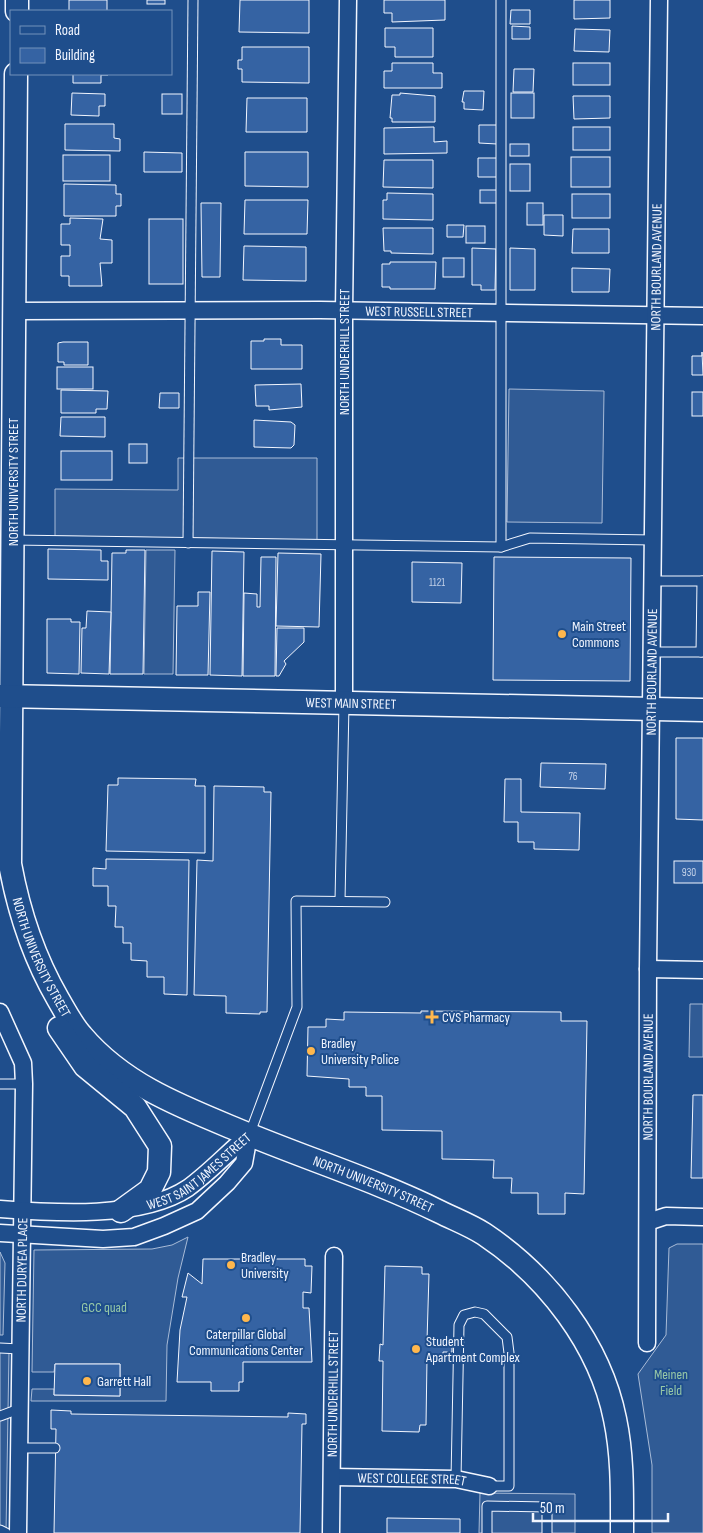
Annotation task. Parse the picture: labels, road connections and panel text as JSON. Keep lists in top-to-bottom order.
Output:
{
  "streets": {
    "main road": ["NORTH UNIVERSITY STREET", "WEST MAIN STREET"],
    "street": [
      "NORTH BOURLAND AVENUE",
      "WEST RUSSELL STREET",
      "NORTH UNDERHILL STREET",
      "WEST SAINT JAMES STREET",
      "NORTH DURYEA PLACE",
      "WEST COLLEGE STREET"
    ]
  },
  "crossings": [
    ["NORTH BOURLAND AVENUE", "WEST RUSSELL STREET"],
    ["NORTH BOURLAND AVENUE", "WEST MAIN STREET"],
    ["WEST RUSSELL STREET", "NORTH UNDERHILL STREET"],
    ["WEST RUSSELL STREET", "NORTH UNIVERSITY STREET"],
    ["NORTH UNDERHILL STREET", "WEST MAIN STREET"],
    ["NORTH UNDERHILL STREET", "WEST COLLEGE STREET"],
    ["NORTH UNIVERSITY STREET", "WEST MAIN STREET"],
    ["NORTH UNIVERSITY STREET", "WEST SAINT JAMES STREET"],
    ["WEST SAINT JAMES STREET", "NORTH DURYEA PLACE"]
  ],
  "parks": ["GCC quad", "Meinen Field"],
  "places": {
    "other": [
      "Main Street Commons",
      "Bradley University Police",
      "Bradley University",
      "Caterpillar Global Communications Center",
      "Student Apartment Complex",
      "Garrett Hall"
    ],
    "health": ["CVS Pharmacy"]
  },
  "house_numbers": ["1121", "76", "930"],
  "legend": ["Road", "Building"],
  "scale_bar": "50 m"
}
